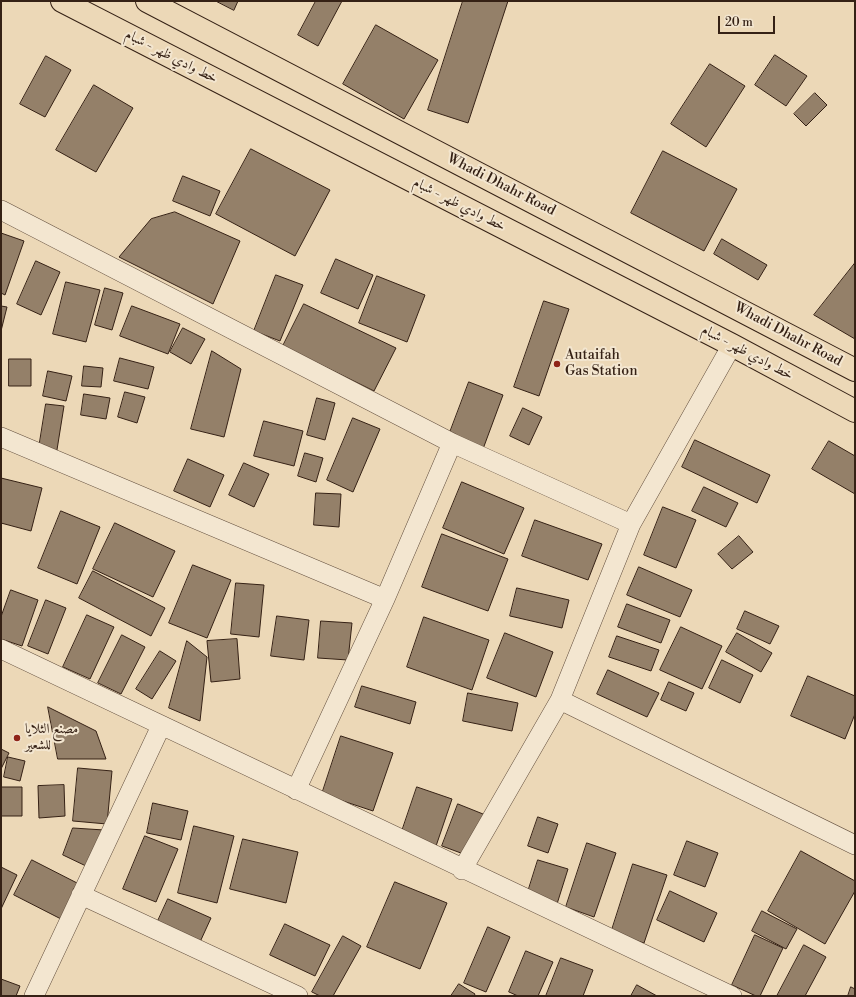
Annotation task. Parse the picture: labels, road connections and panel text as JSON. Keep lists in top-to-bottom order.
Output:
{
  "streets": {
    "main road": ["خط وادي ظهر - شبام", "Whadi Dhahr Road"]
  },
  "places": ["Autaifah Gas Station", "مصنع الثلايا للشعير"],
  "scale_bar": "20 m"
}
